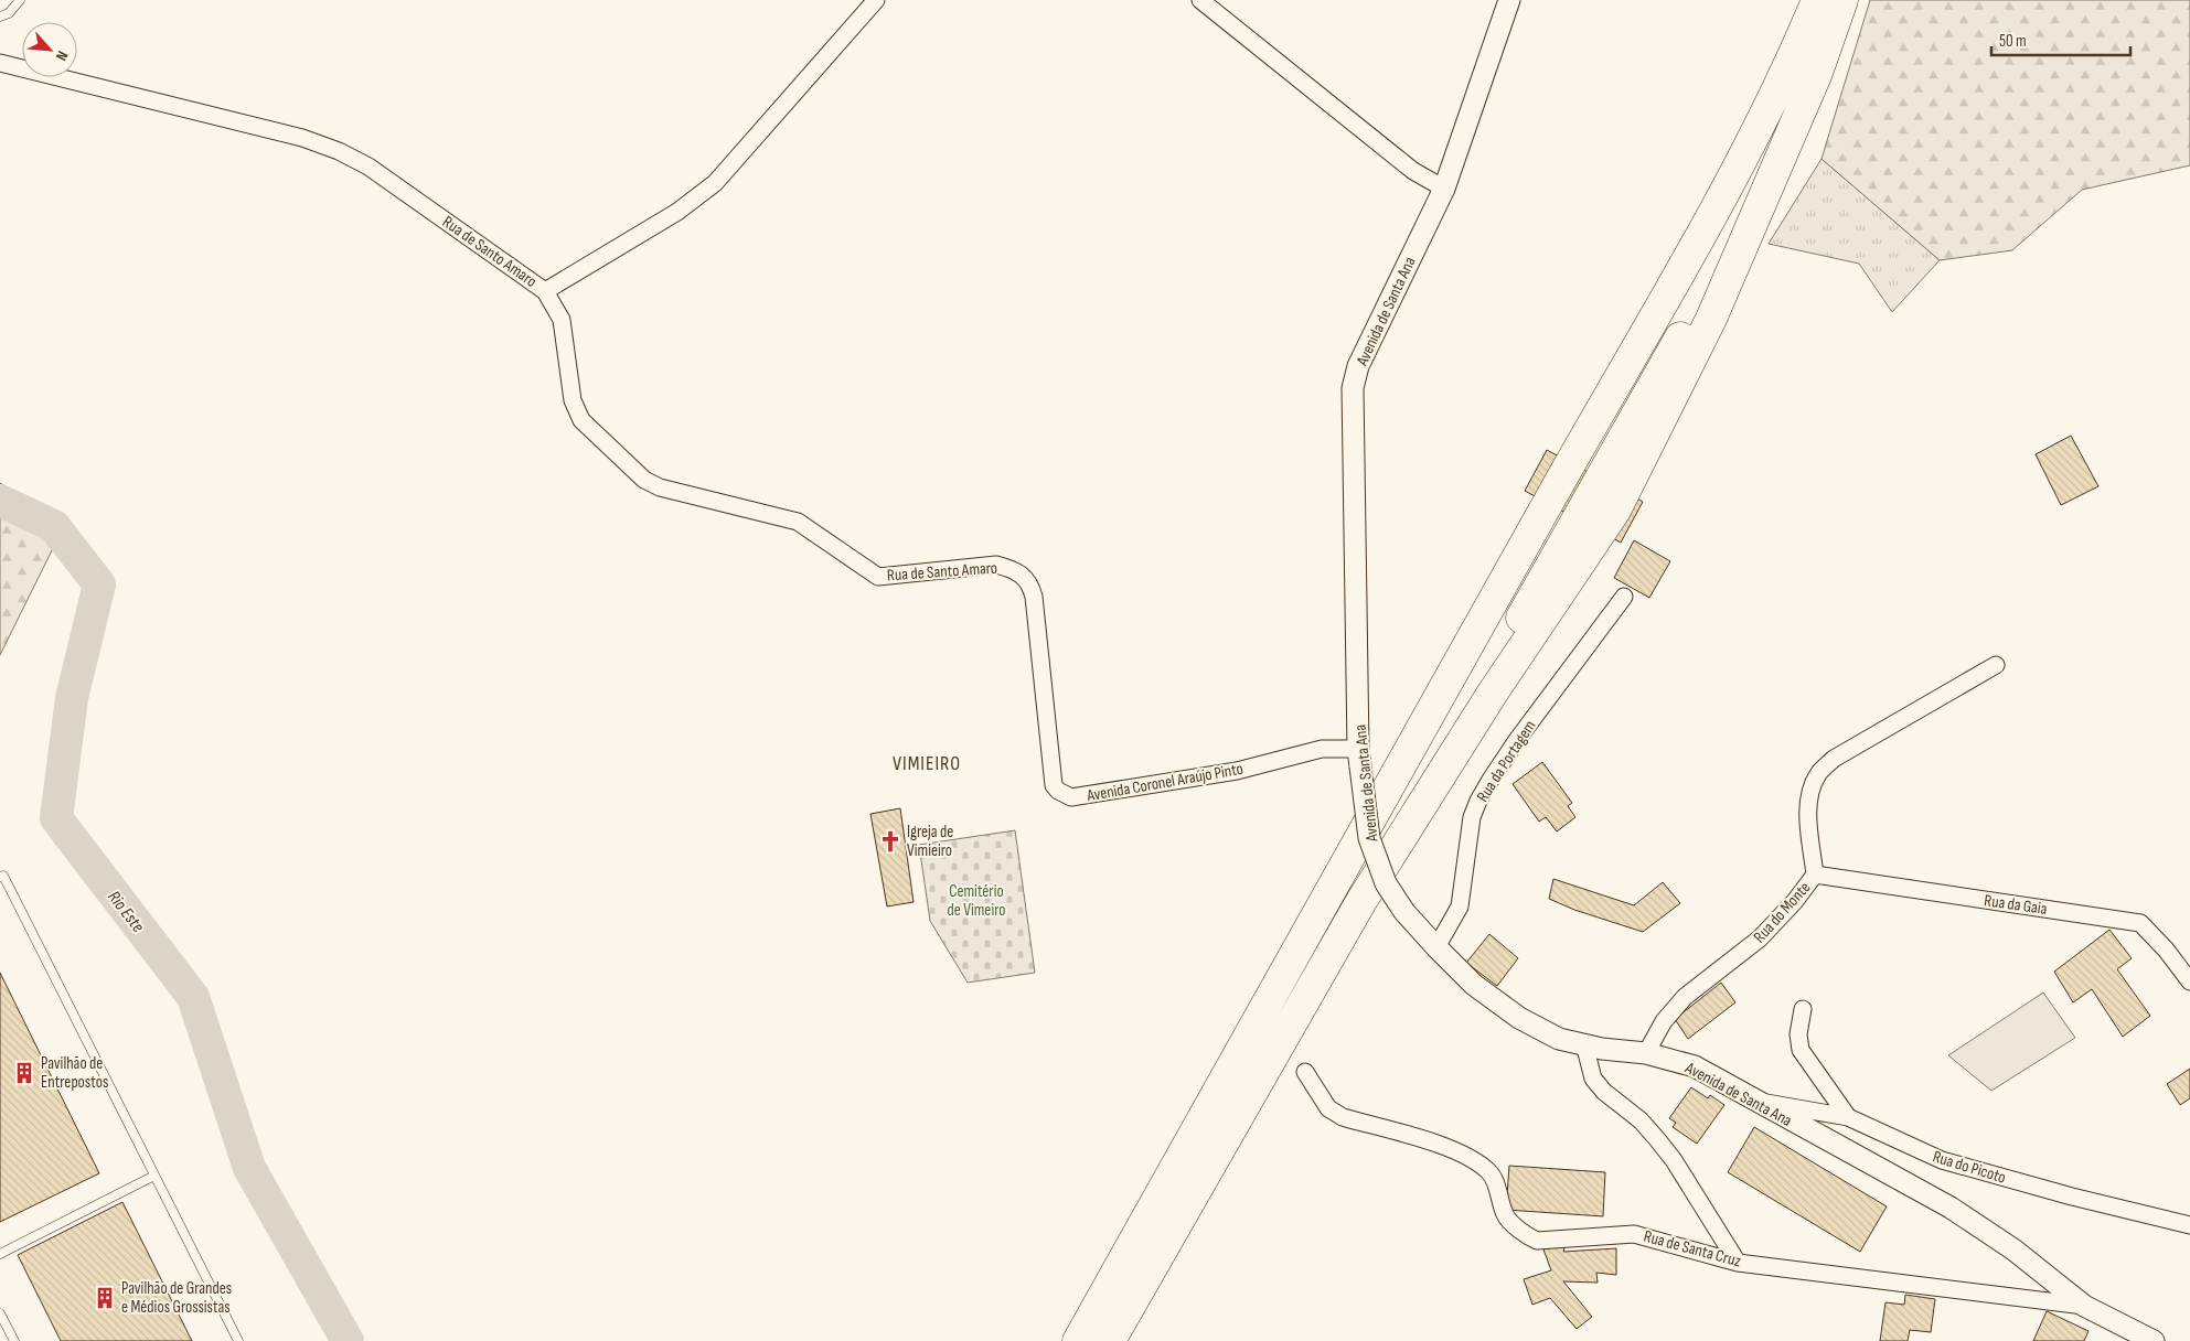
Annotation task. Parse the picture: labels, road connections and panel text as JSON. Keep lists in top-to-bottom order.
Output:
{
  "streets": {
    "street": [
      "Rua de Santo Amaro",
      "Avenida de Santa Ana",
      "Rua da Portagem",
      "Avenida Coronel Araújo Pinto",
      "Rua da Gaia",
      "Rua do Monte",
      "Rua do Picoto",
      "Rua de Santa Cruz"
    ]
  },
  "crossings": [
    ["Rua de Santo Amaro", "Avenida Coronel Araújo Pinto"],
    ["Avenida de Santa Ana", "Rua da Portagem"],
    ["Avenida de Santa Ana", "Avenida Coronel Araújo Pinto"],
    ["Avenida de Santa Ana", "Rua do Monte"],
    ["Avenida de Santa Ana", "Rua do Picoto"],
    ["Avenida de Santa Ana", "Rua de Santa Cruz"],
    ["Rua da Gaia", "Rua do Monte"]
  ],
  "districts": ["VIMIEIRO"],
  "water": ["Rio Este"],
  "parks": ["Cemitério de Vimeiro"],
  "places": {
    "church": ["Igreja de Vimieiro"],
    "building": ["Pavilhão de Entrepostos", "Pavilhão de Grandes e Médios Grossistas"]
  },
  "scale_bar": "50 m",
  "north": "bottom right"
}
